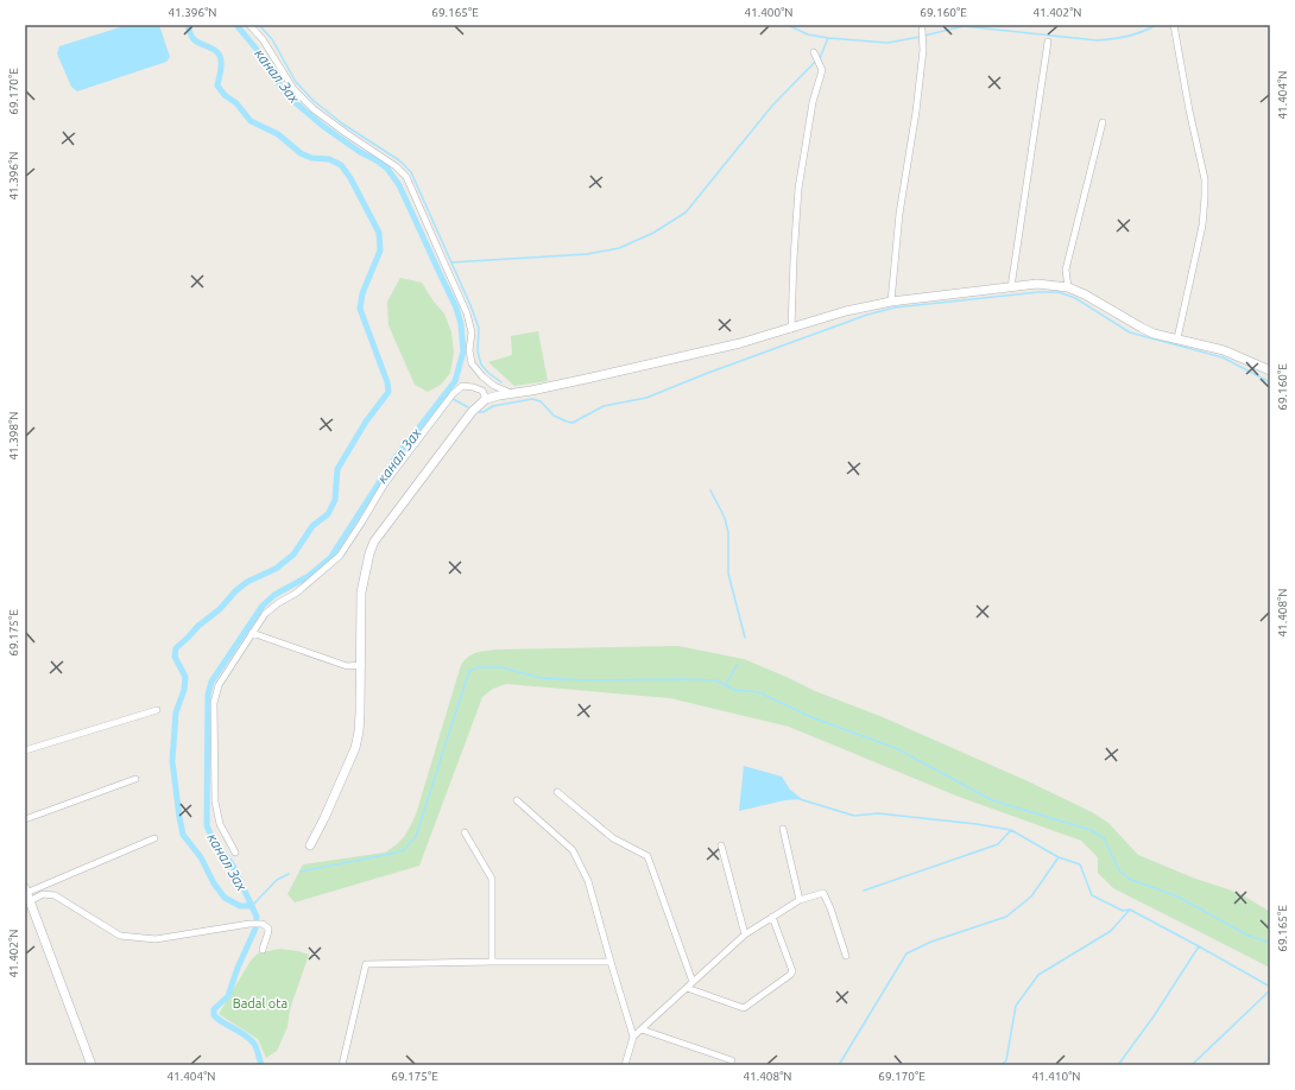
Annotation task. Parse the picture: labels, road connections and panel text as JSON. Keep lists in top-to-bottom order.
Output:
{
  "water": ["канал Зах"],
  "parks": ["Badal ota"],
  "coordinates": [
    "41.396°N",
    "69.165°E",
    "41.400°N",
    "69.160°E",
    "41.402°N",
    "69.170°E",
    "41.404°N",
    "41.398°N",
    "41.408°N",
    "69.175°E",
    "41.410°N"
  ]
}
